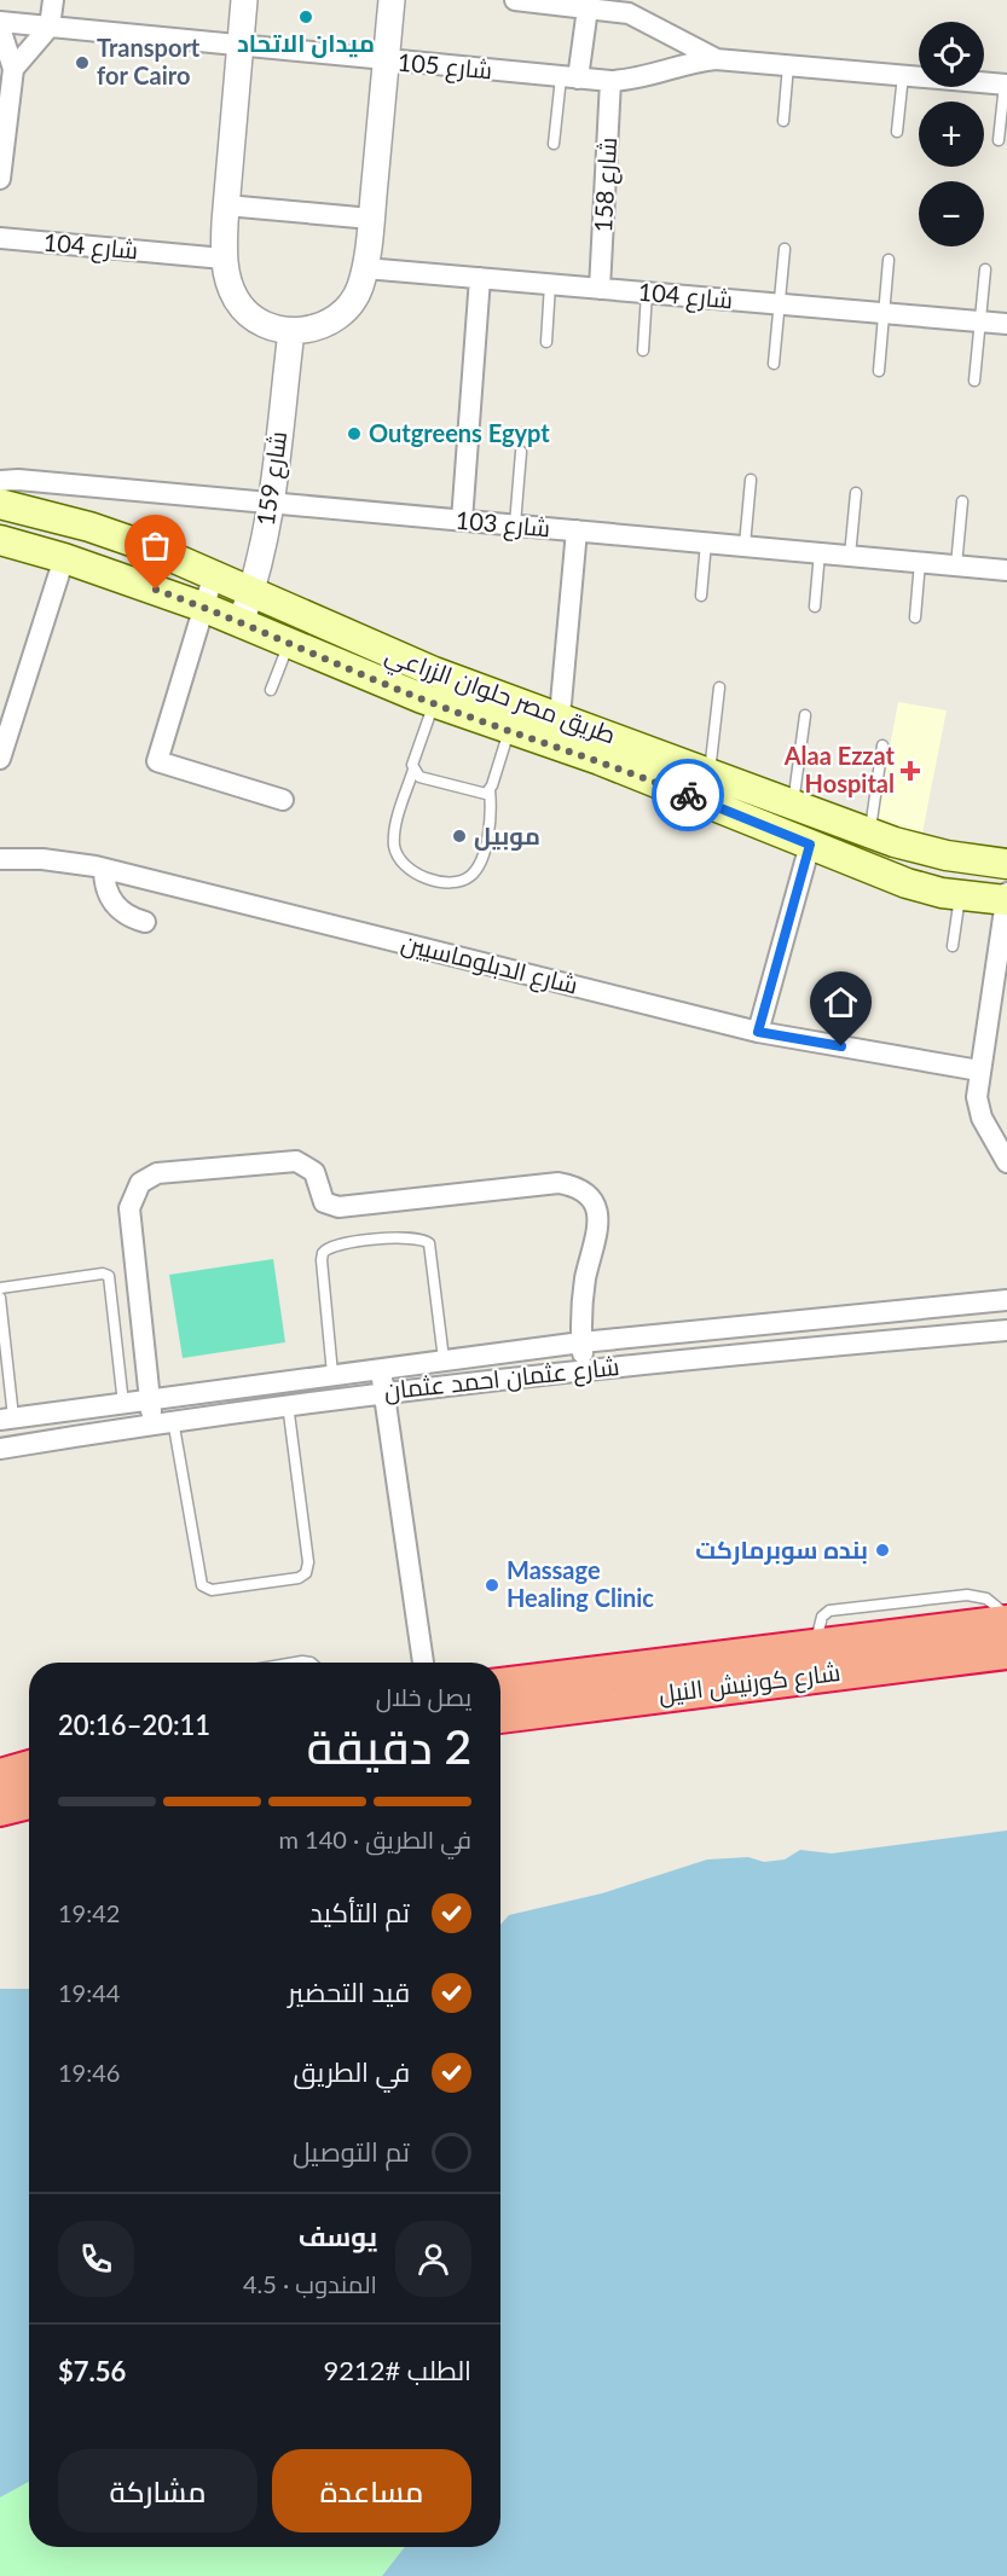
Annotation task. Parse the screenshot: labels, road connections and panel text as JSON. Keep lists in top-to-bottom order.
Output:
{
  "streets": {
    "highway": ["شارع كورنيش النيل"],
    "main road": ["طريق مصر حلوان الزراعي"],
    "street": [
      "شارع 105",
      "شارع 158",
      "شارع 104",
      "شارع 159",
      "شارع 103",
      "شارع الدبلوماسيين",
      "شارع عثمان احمد عثمان"
    ]
  },
  "crossings": [
    ["شارع 105", "شارع 158"],
    ["شارع 158", "شارع 104"],
    ["شارع 159", "شارع 103"],
    ["شارع 159", "طريق مصر حلوان الزراعي"]
  ],
  "places": {
    "other": [
      "ميدان الاتحاد",
      "Transport for Cairo",
      "Outgreens Egypt",
      "موبيل",
      "بنده سوبرماركت",
      "Massage Healing Clinic"
    ],
    "health": ["Alaa Ezzat Hospital"]
  },
  "page": {
    "map_buttons": ["+", "−"],
    "heading": ["2 دقيقة", "يصل خلال", "20:11–20:16"],
    "panel": [
      "يوسف",
      "المندوب · 4.5",
      "الطلب #9212",
      "$7.56"
    ],
    "bar": "في الطريق · 140 m",
    "list": [
      ["تم التأكيد", "19:42"],
      ["قيد التحضير", "19:44"],
      ["في الطريق", "19:46"],
      "تم التوصيل"
    ],
    "buttons": ["مساعدة", "مشاركة"]
  }
}
